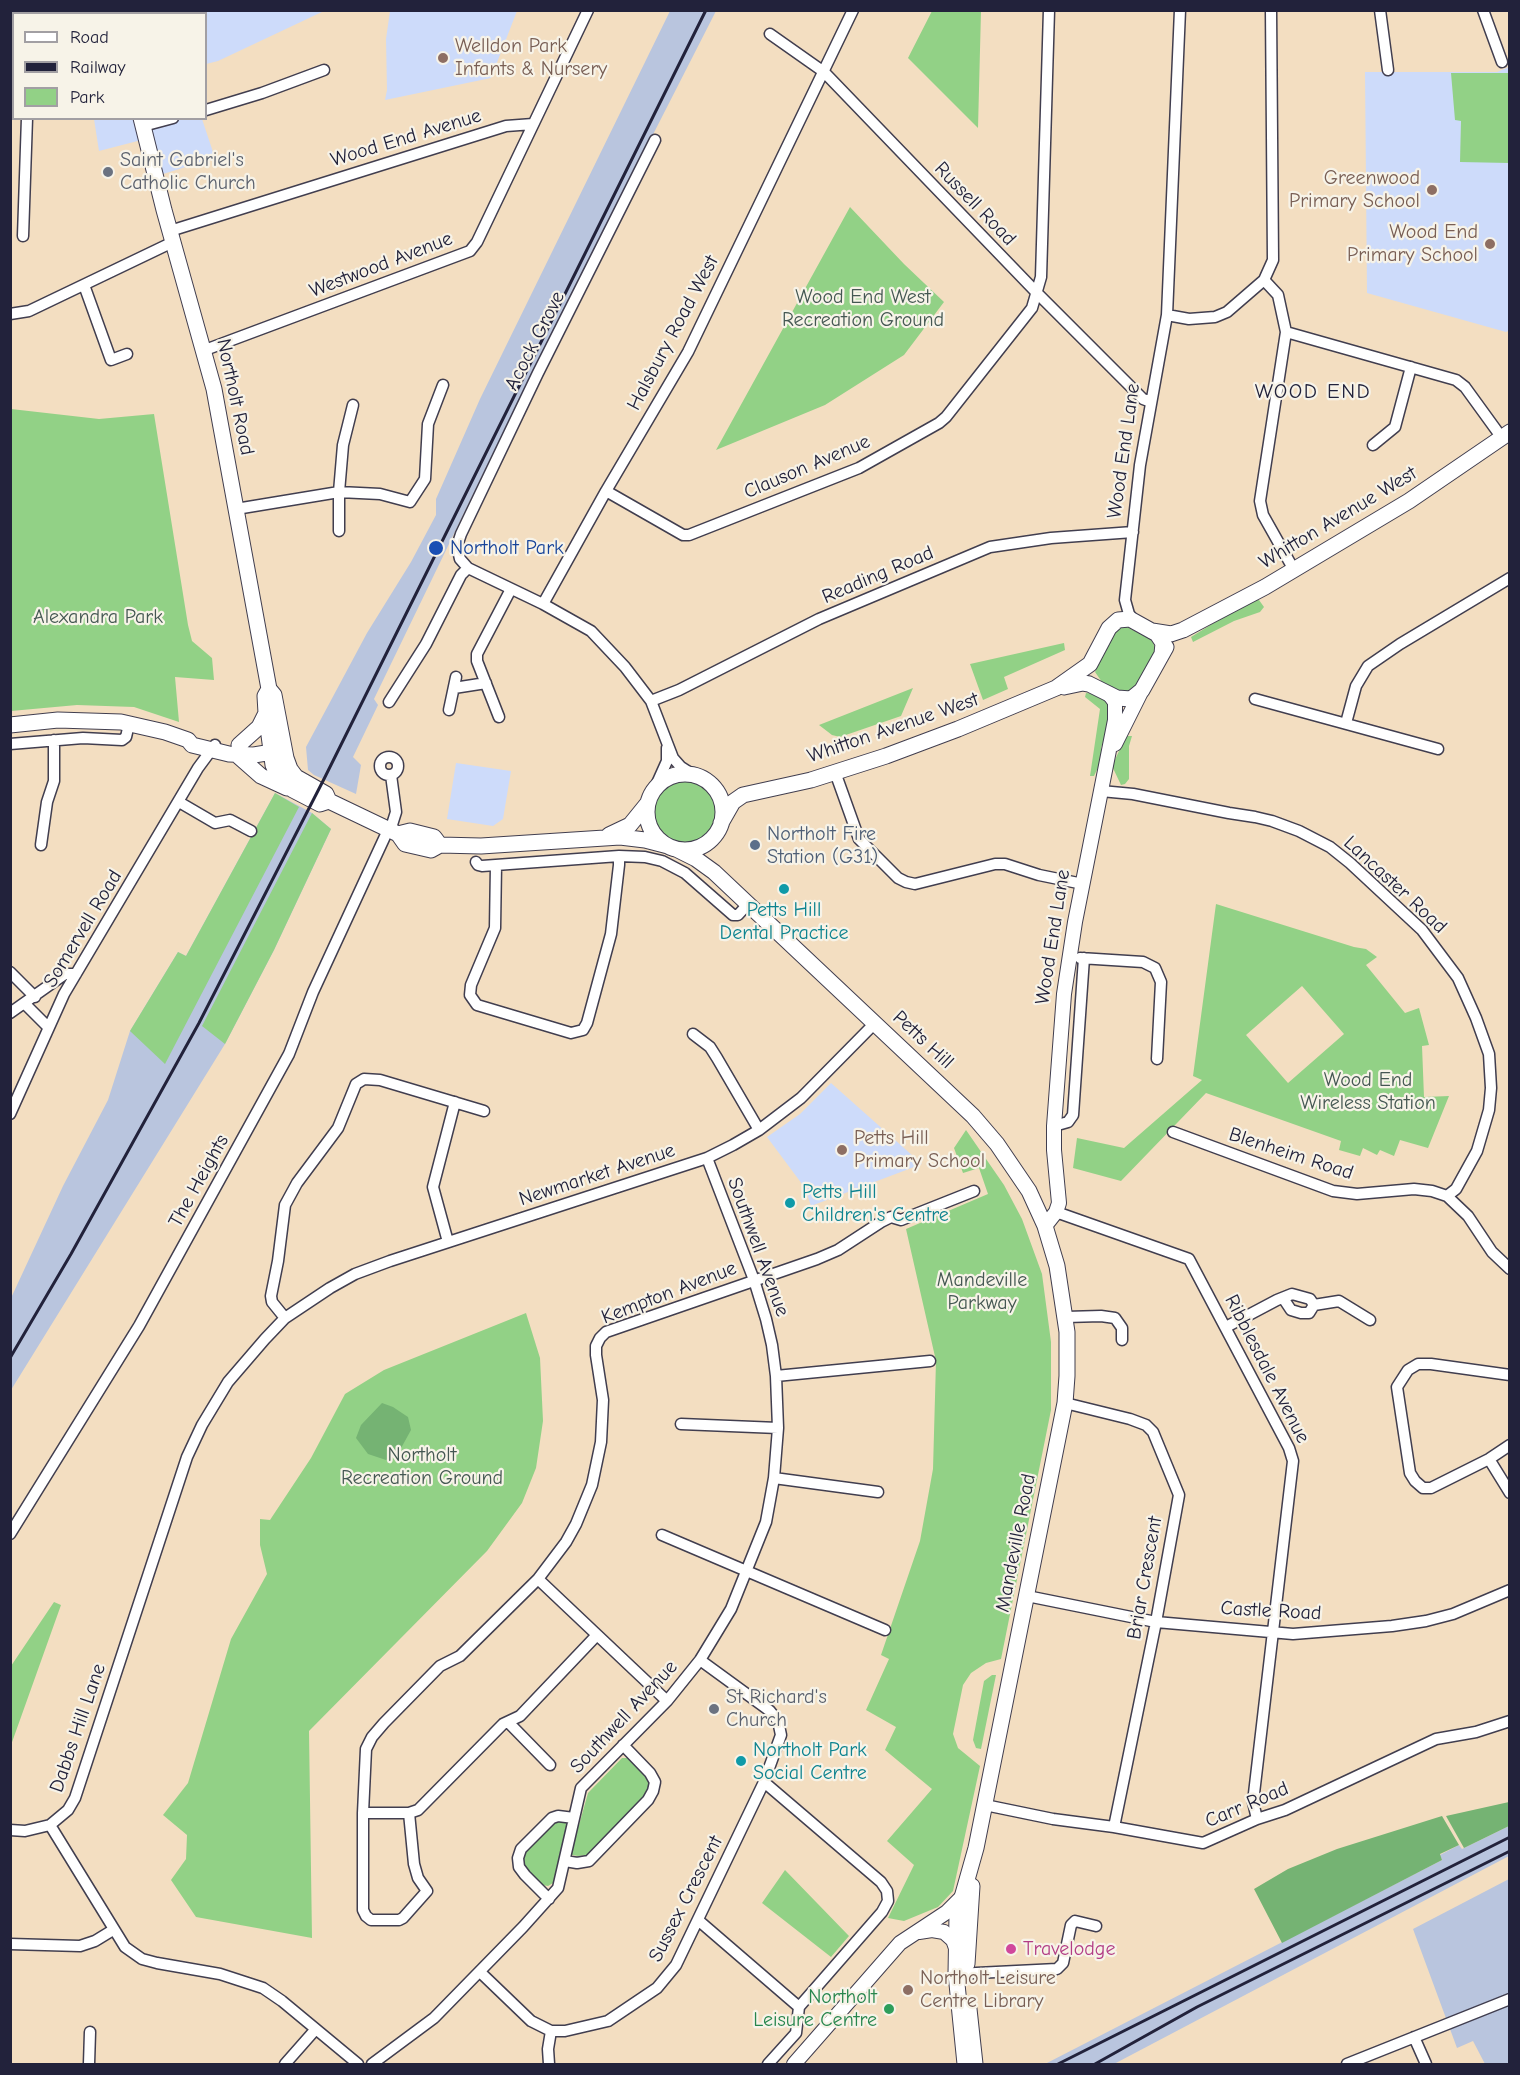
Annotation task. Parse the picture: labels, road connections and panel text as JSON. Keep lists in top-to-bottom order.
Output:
{
  "streets": {
    "main road": [
      "Northolt Road",
      "Wood End Lane",
      "Whitton Avenue West",
      "Petts Hill",
      "Mandeville Road"
    ],
    "street": [
      "Wood End Avenue",
      "Russell Road",
      "Westwood Avenue",
      "Halsbury Road West",
      "Acock Grove",
      "Clauson Avenue",
      "Reading Road",
      "Lancaster Road",
      "Somervell Road",
      "Blenheim Road",
      "Newmarket Avenue",
      "The Heights",
      "Southwell Avenue",
      "Kempton Avenue",
      "Ribblesdale Avenue",
      "Briar Crescent",
      "Castle Road",
      "Dabbs Hill Lane",
      "Carr Road",
      "Sussex Crescent"
    ]
  },
  "crossings": [
    ["Wood End Avenue", "Westwood Avenue"],
    ["Wood End Avenue", "Northolt Road"],
    ["Russell Road", "Halsbury Road West"],
    ["Russell Road", "Wood End Lane"],
    ["Russell Road", "Clauson Avenue"],
    ["Westwood Avenue", "Northolt Road"],
    ["Halsbury Road West", "Clauson Avenue"],
    ["Northolt Road", "Petts Hill"],
    ["Wood End Lane", "Whitton Avenue West"],
    ["Wood End Lane", "Reading Road"],
    ["Wood End Lane", "Lancaster Road"],
    ["Wood End Lane", "Ribblesdale Avenue"],
    ["Whitton Avenue West", "Petts Hill"],
    ["Lancaster Road", "Blenheim Road"],
    ["Petts Hill", "Newmarket Avenue"],
    ["Petts Hill", "The Heights"],
    ["Petts Hill", "Mandeville Road"],
    ["Newmarket Avenue", "Southwell Avenue"],
    ["Newmarket Avenue", "Dabbs Hill Lane"],
    ["Southwell Avenue", "Kempton Avenue"],
    ["Southwell Avenue", "Sussex Crescent"],
    ["Ribblesdale Avenue", "Castle Road"],
    ["Ribblesdale Avenue", "Carr Road"],
    ["Mandeville Road", "Briar Crescent"],
    ["Mandeville Road", "Castle Road"],
    ["Mandeville Road", "Carr Road"],
    ["Briar Crescent", "Castle Road"],
    ["Briar Crescent", "Carr Road"]
  ],
  "districts": ["WOOD END"],
  "parks": [
    "Wood End West Recreation Ground",
    "Alexandra Park",
    "Wood End Wireless Station",
    "Mandeville Parkway",
    "Northolt Recreation Ground"
  ],
  "places": [
    "Welldon Park Infants & Nursery",
    "Saint Gabriel's Catholic Church",
    "Greenwood Primary School",
    "Wood End Primary School",
    "Northolt Park",
    "Northolt Fire Station (G31)",
    "Petts Hill Dental Practice",
    "Petts Hill Primary School",
    "Petts Hill Children's Centre",
    "St Richard's Church",
    "Northolt Park Social Centre",
    "Travelodge",
    "Northolt Leisure Centre Library",
    "Northolt Leisure Centre"
  ],
  "legend": ["Road", "Railway", "Park"]
}
